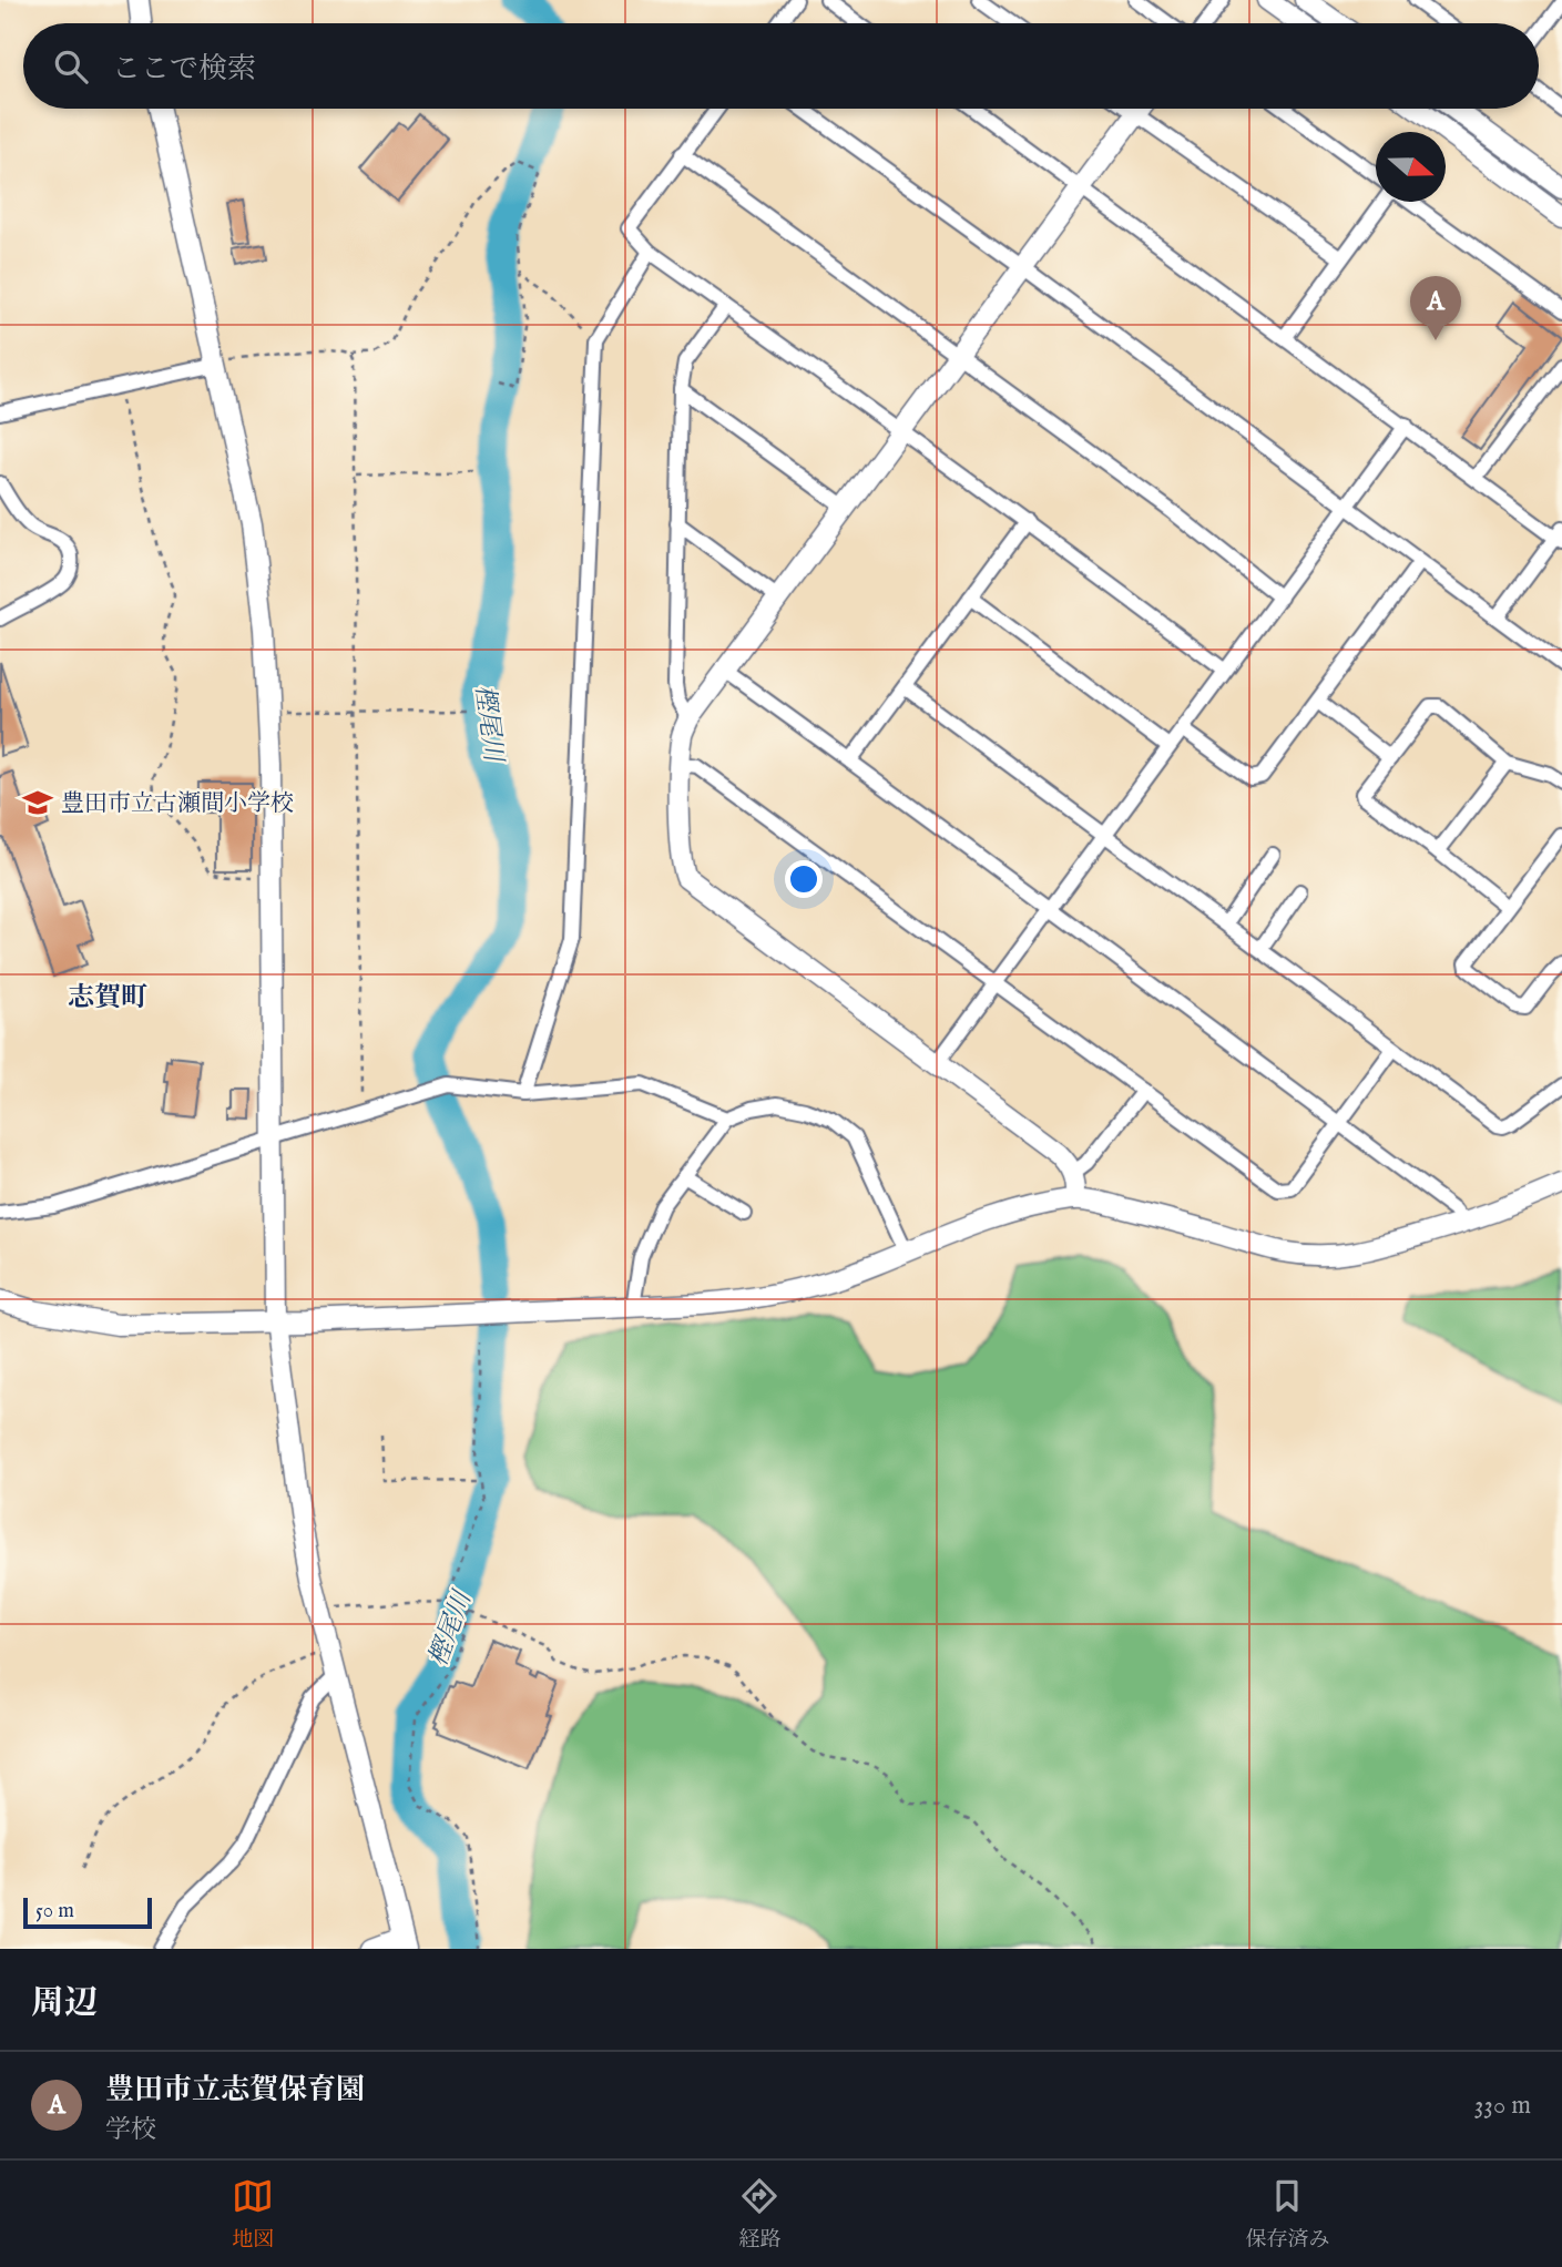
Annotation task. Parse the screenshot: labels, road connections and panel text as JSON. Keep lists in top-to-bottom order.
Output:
{
  "districts": ["志賀町"],
  "water": ["樫尾川"],
  "places": {
    "school or university": ["豊田市立古瀬間小学校"]
  },
  "scale_bar": "50 m",
  "north": "right",
  "page": {
    "search": "ここで検索",
    "pins": "A",
    "scale": "50 m",
    "heading": "周辺",
    "list": [
      {
        "mark": "A",
        "name": "豊田市立志賀保育園",
        "note": "学校",
        "value": "330 m"
      }
    ],
    "nav": ["地図", "経路", "保存済み"]
  }
}
